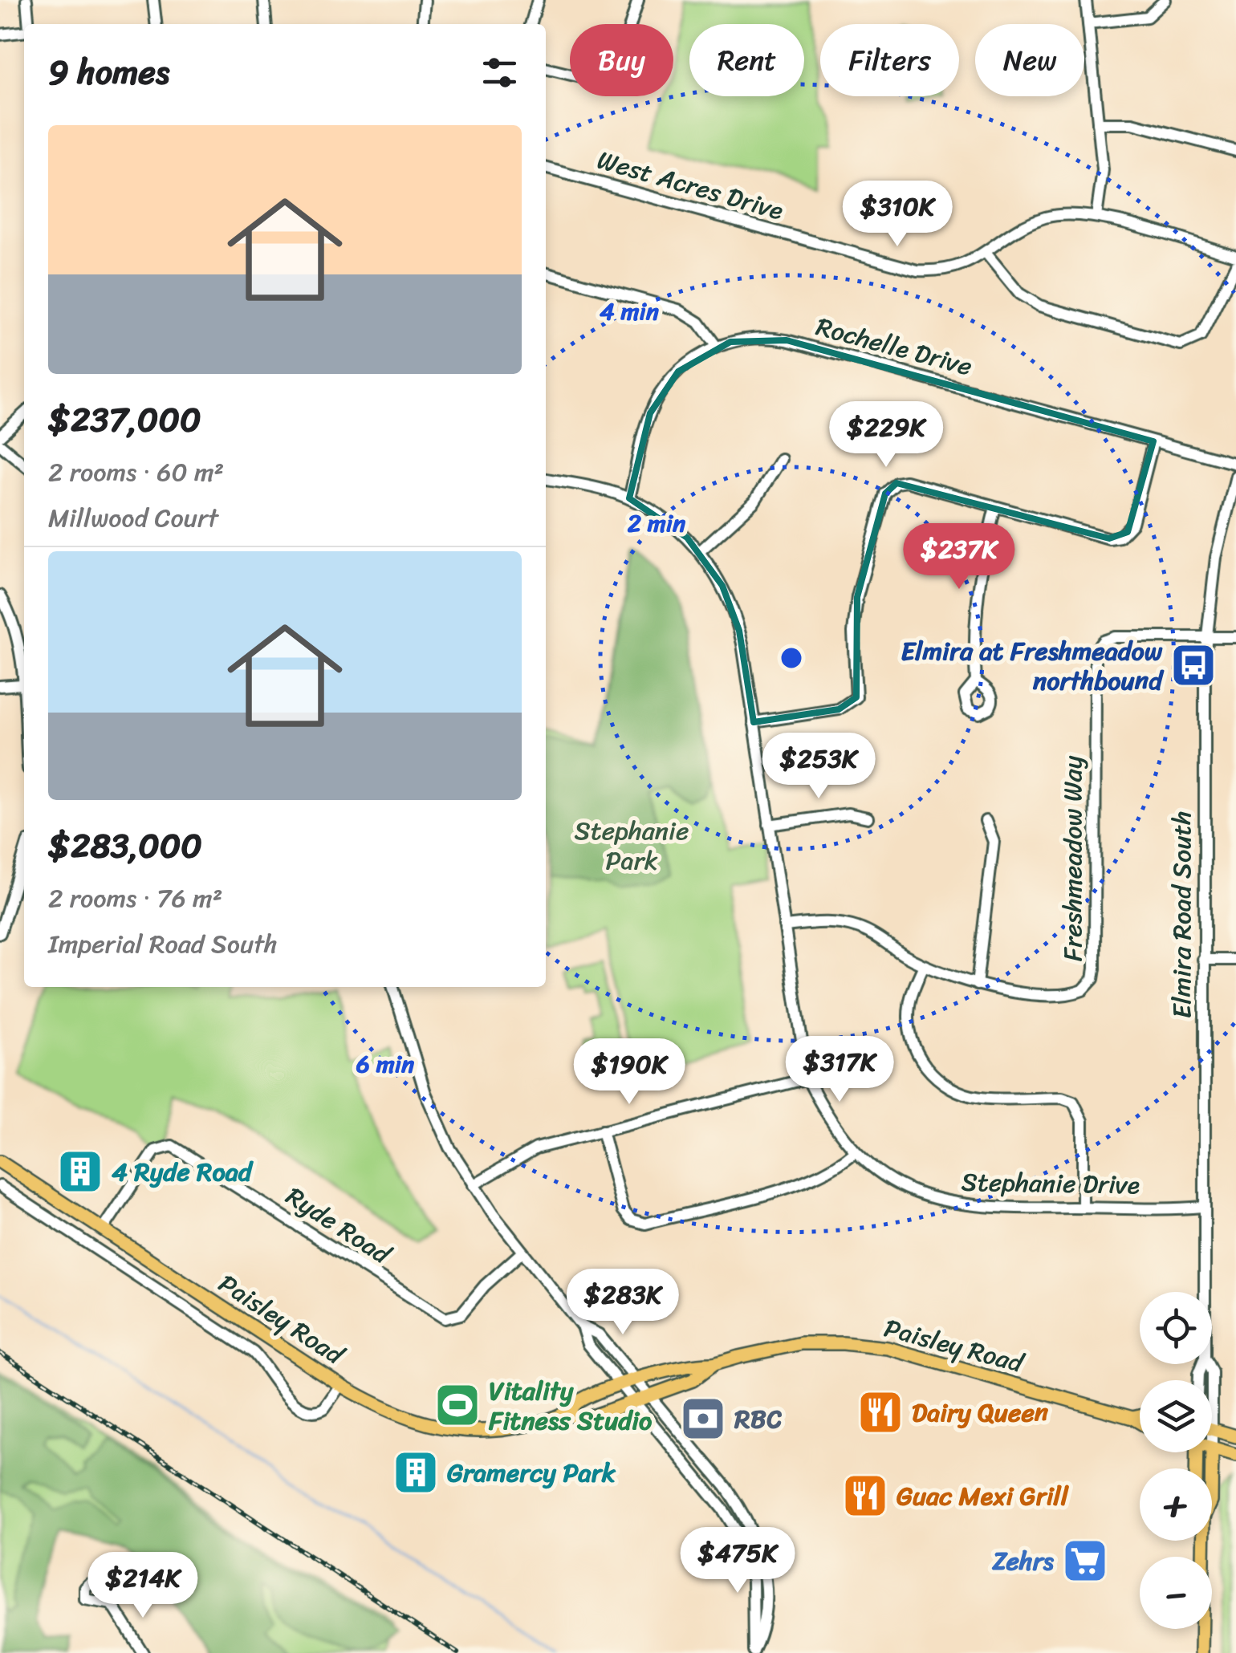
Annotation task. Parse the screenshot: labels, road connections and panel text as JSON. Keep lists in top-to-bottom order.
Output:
{
  "streets": {
    "main road": ["Elmira Road South", "Paisley Road"],
    "street": [
      "West Acres Drive",
      "Rochelle Drive",
      "Freshmeadow Way",
      "Stephanie Drive",
      "Ryde Road"
    ]
  },
  "crossings": [
    ["Rochelle Drive", "Stephanie Drive"],
    ["Freshmeadow Way", "Elmira Road South"],
    ["Freshmeadow Way", "Stephanie Drive"],
    ["Elmira Road South", "Stephanie Drive"],
    ["Ryde Road", "Paisley Road"]
  ],
  "parks": ["Stephanie Park"],
  "places": {
    "bus stop": ["Elmira at Freshmeadow northbound"],
    "building": ["4 Ryde Road", "Gramercy Park"],
    "sports": ["Vitality Fitness Studio"],
    "restaurant": ["Dairy Queen", "Guac Mexi Grill"],
    "bank": ["RBC"],
    "supermarket": ["Zehrs"]
  },
  "page": {
    "chip": [
      "Buy",
      "Rent",
      "Filters",
      "New"
    ],
    "heading": "9 homes",
    "list": [
      {
        "name": "$237,000",
        "note": "2 rooms · 60 m² · Millwood Court"
      },
      {
        "name": "$283,000",
        "note": "2 rooms · 76 m² · Imperial Road South"
      }
    ],
    "price": [
      "$310K",
      "$229K",
      "$237K",
      "$253K",
      "$317K",
      "$190K",
      "$283K",
      "$475K",
      "$214K"
    ],
    "map_buttons": ["+", "−"]
  },
  "rings": ["4 min", "2 min", "6 min"]
}
